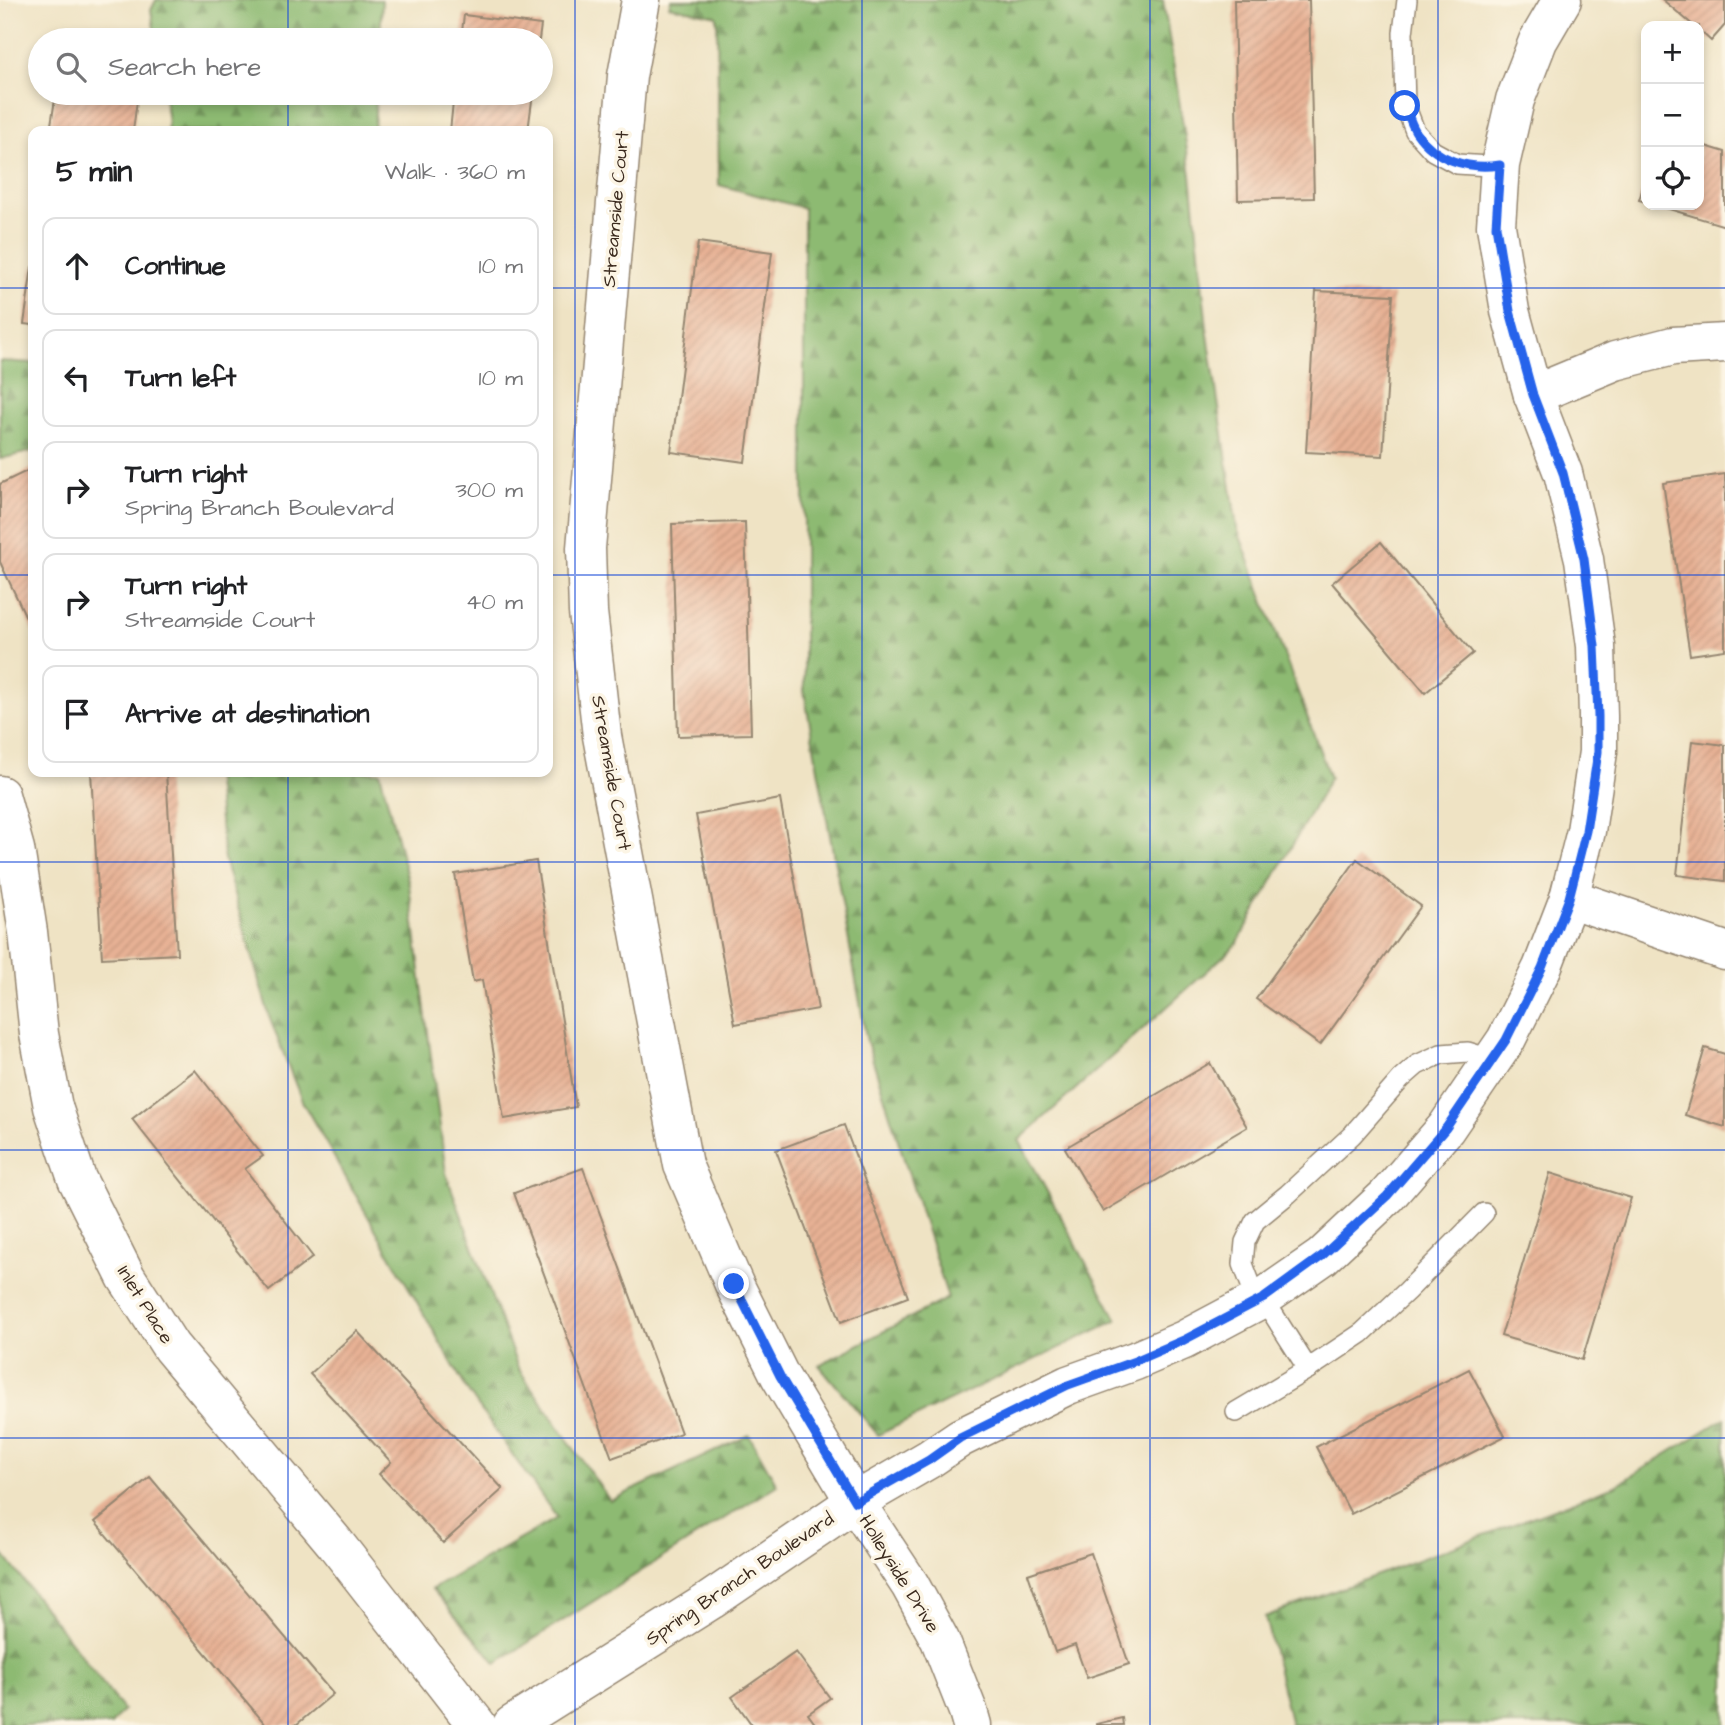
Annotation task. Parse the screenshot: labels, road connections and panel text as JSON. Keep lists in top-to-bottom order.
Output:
{
  "streets": {
    "street": [
      "Streamside Court",
      "Inlet Place",
      "Holleyside Drive",
      "Spring Branch Boulevard"
    ]
  },
  "crossings": [
    ["Streamside Court", "Holleyside Drive"],
    ["Streamside Court", "Spring Branch Boulevard"],
    ["Holleyside Drive", "Spring Branch Boulevard"]
  ],
  "page": {
    "map_buttons": ["+", "−"],
    "search": "Search here",
    "heading": ["5 min", "Walk · 360 m"],
    "list": [
      ["Continue", "10 m"],
      ["Turn left", "10 m"],
      ["Turn right", "Spring Branch Boulevard", "300 m"],
      ["Turn right", "Streamside Court", "40 m"],
      "Arrive at destination"
    ]
  }
}
